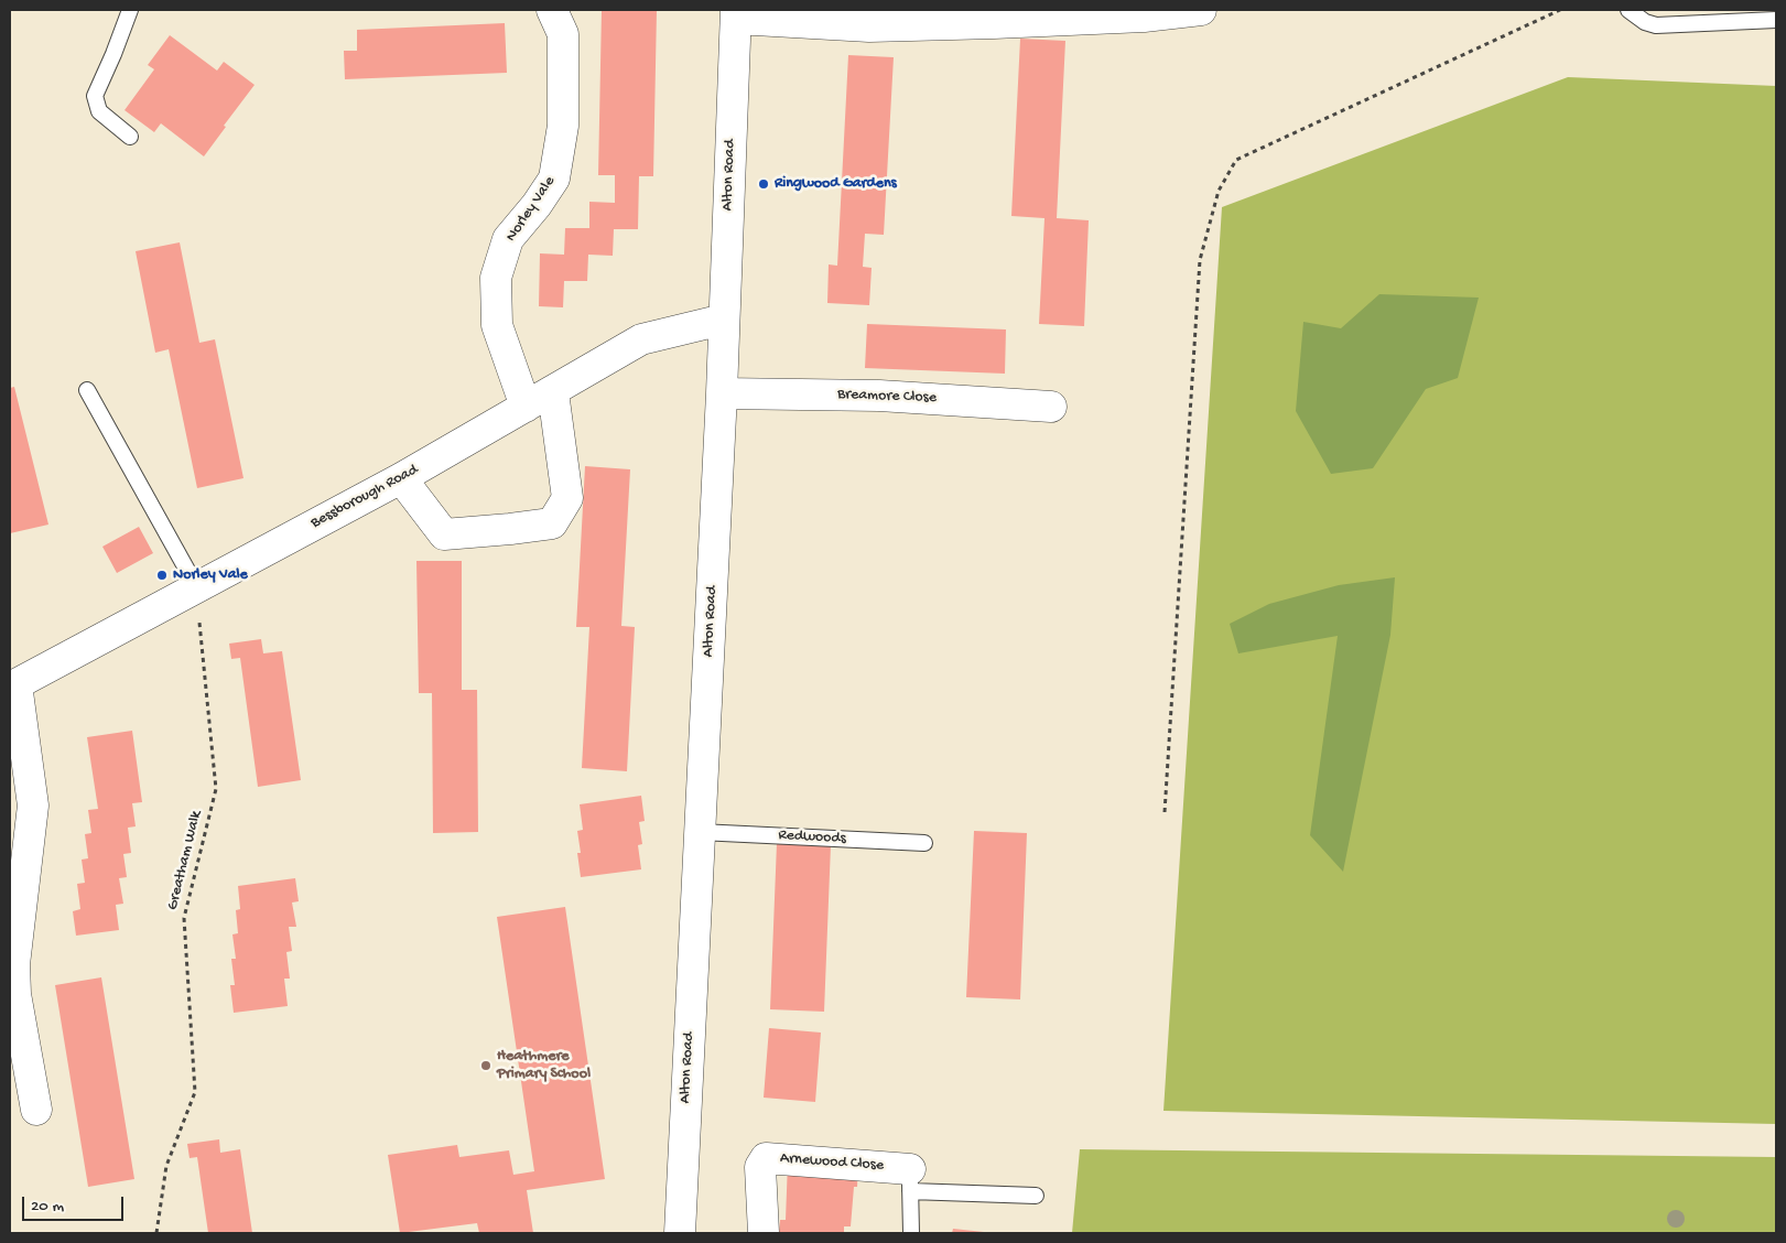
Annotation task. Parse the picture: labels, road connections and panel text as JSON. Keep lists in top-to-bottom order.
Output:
{
  "streets": {
    "street": [
      "Alton Road",
      "Norley Vale",
      "Breamore Close",
      "Bessborough Road",
      "Arnewood Close"
    ],
    "lane": ["Redwoods"],
    "path": ["Greatham Walk"]
  },
  "crossings": [
    ["Alton Road", "Breamore Close"],
    ["Alton Road", "Bessborough Road"],
    ["Alton Road", "Redwoods"],
    ["Norley Vale", "Bessborough Road"],
    ["Bessborough Road", "Greatham Walk"]
  ],
  "places": ["Ringwood Gardens", "Norley Vale", "Heathmere Primary School"],
  "scale_bar": "20 m"
}
